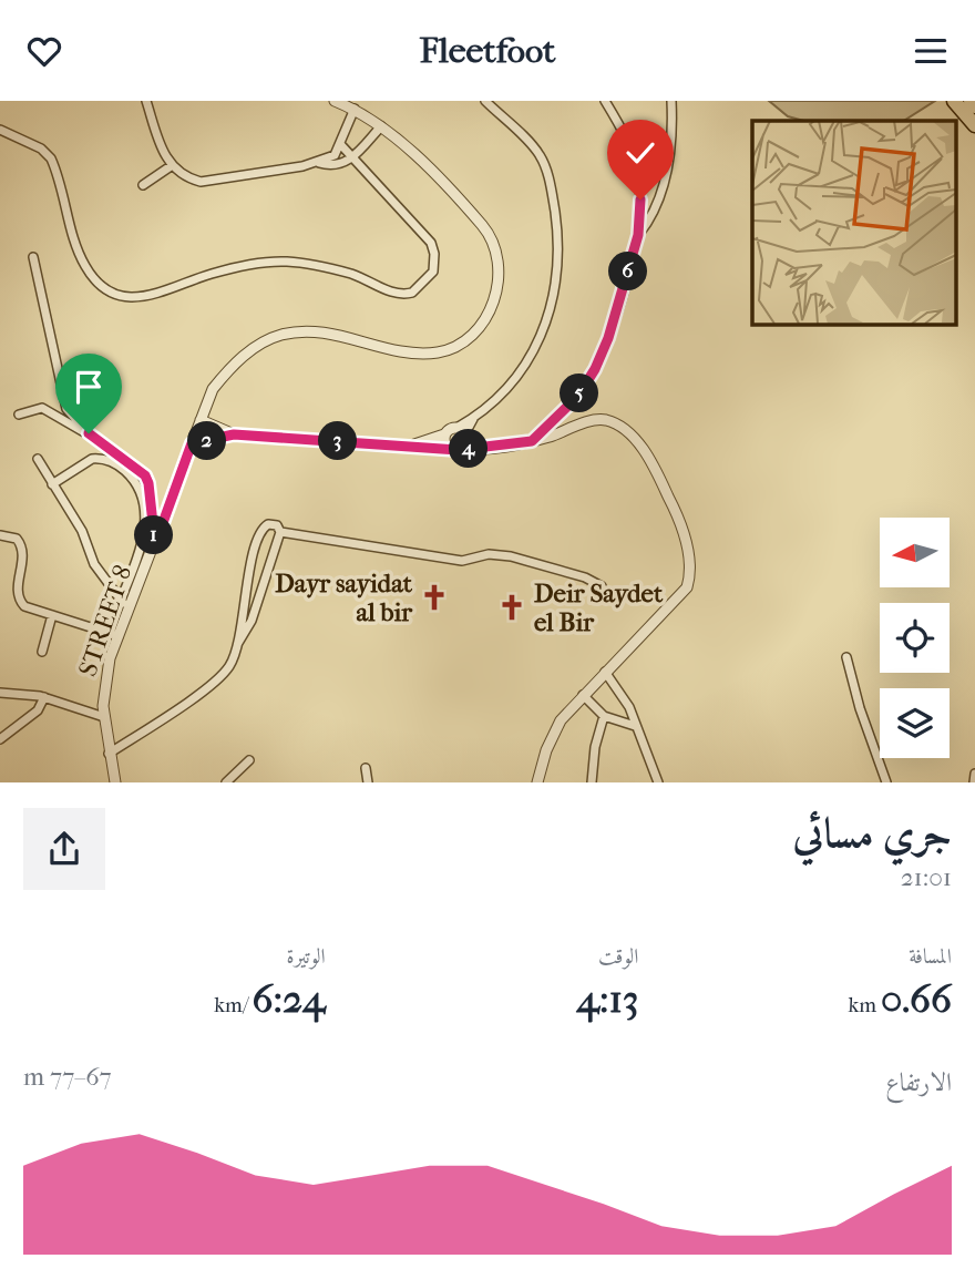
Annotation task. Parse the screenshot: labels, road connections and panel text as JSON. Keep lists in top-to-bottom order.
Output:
{
  "streets": {
    "street": ["STREET 8"]
  },
  "places": {
    "church": ["Dayr sayidat al bir", "Deir Saydet el Bir"]
  },
  "north": "left",
  "page": {
    "header": "Fleetfoot",
    "pins": [
      "6",
      "5",
      "2",
      "3",
      "4",
      "1"
    ],
    "heading": ["جري مسائي", "21:01"],
    "stats": [
      ["المسافة", "0.66 km"],
      ["الوقت", "4:13"],
      ["الوتيرة", "6:24 /km"]
    ],
    "chart": ["الارتفاع", "67–77 m"]
  }
}
